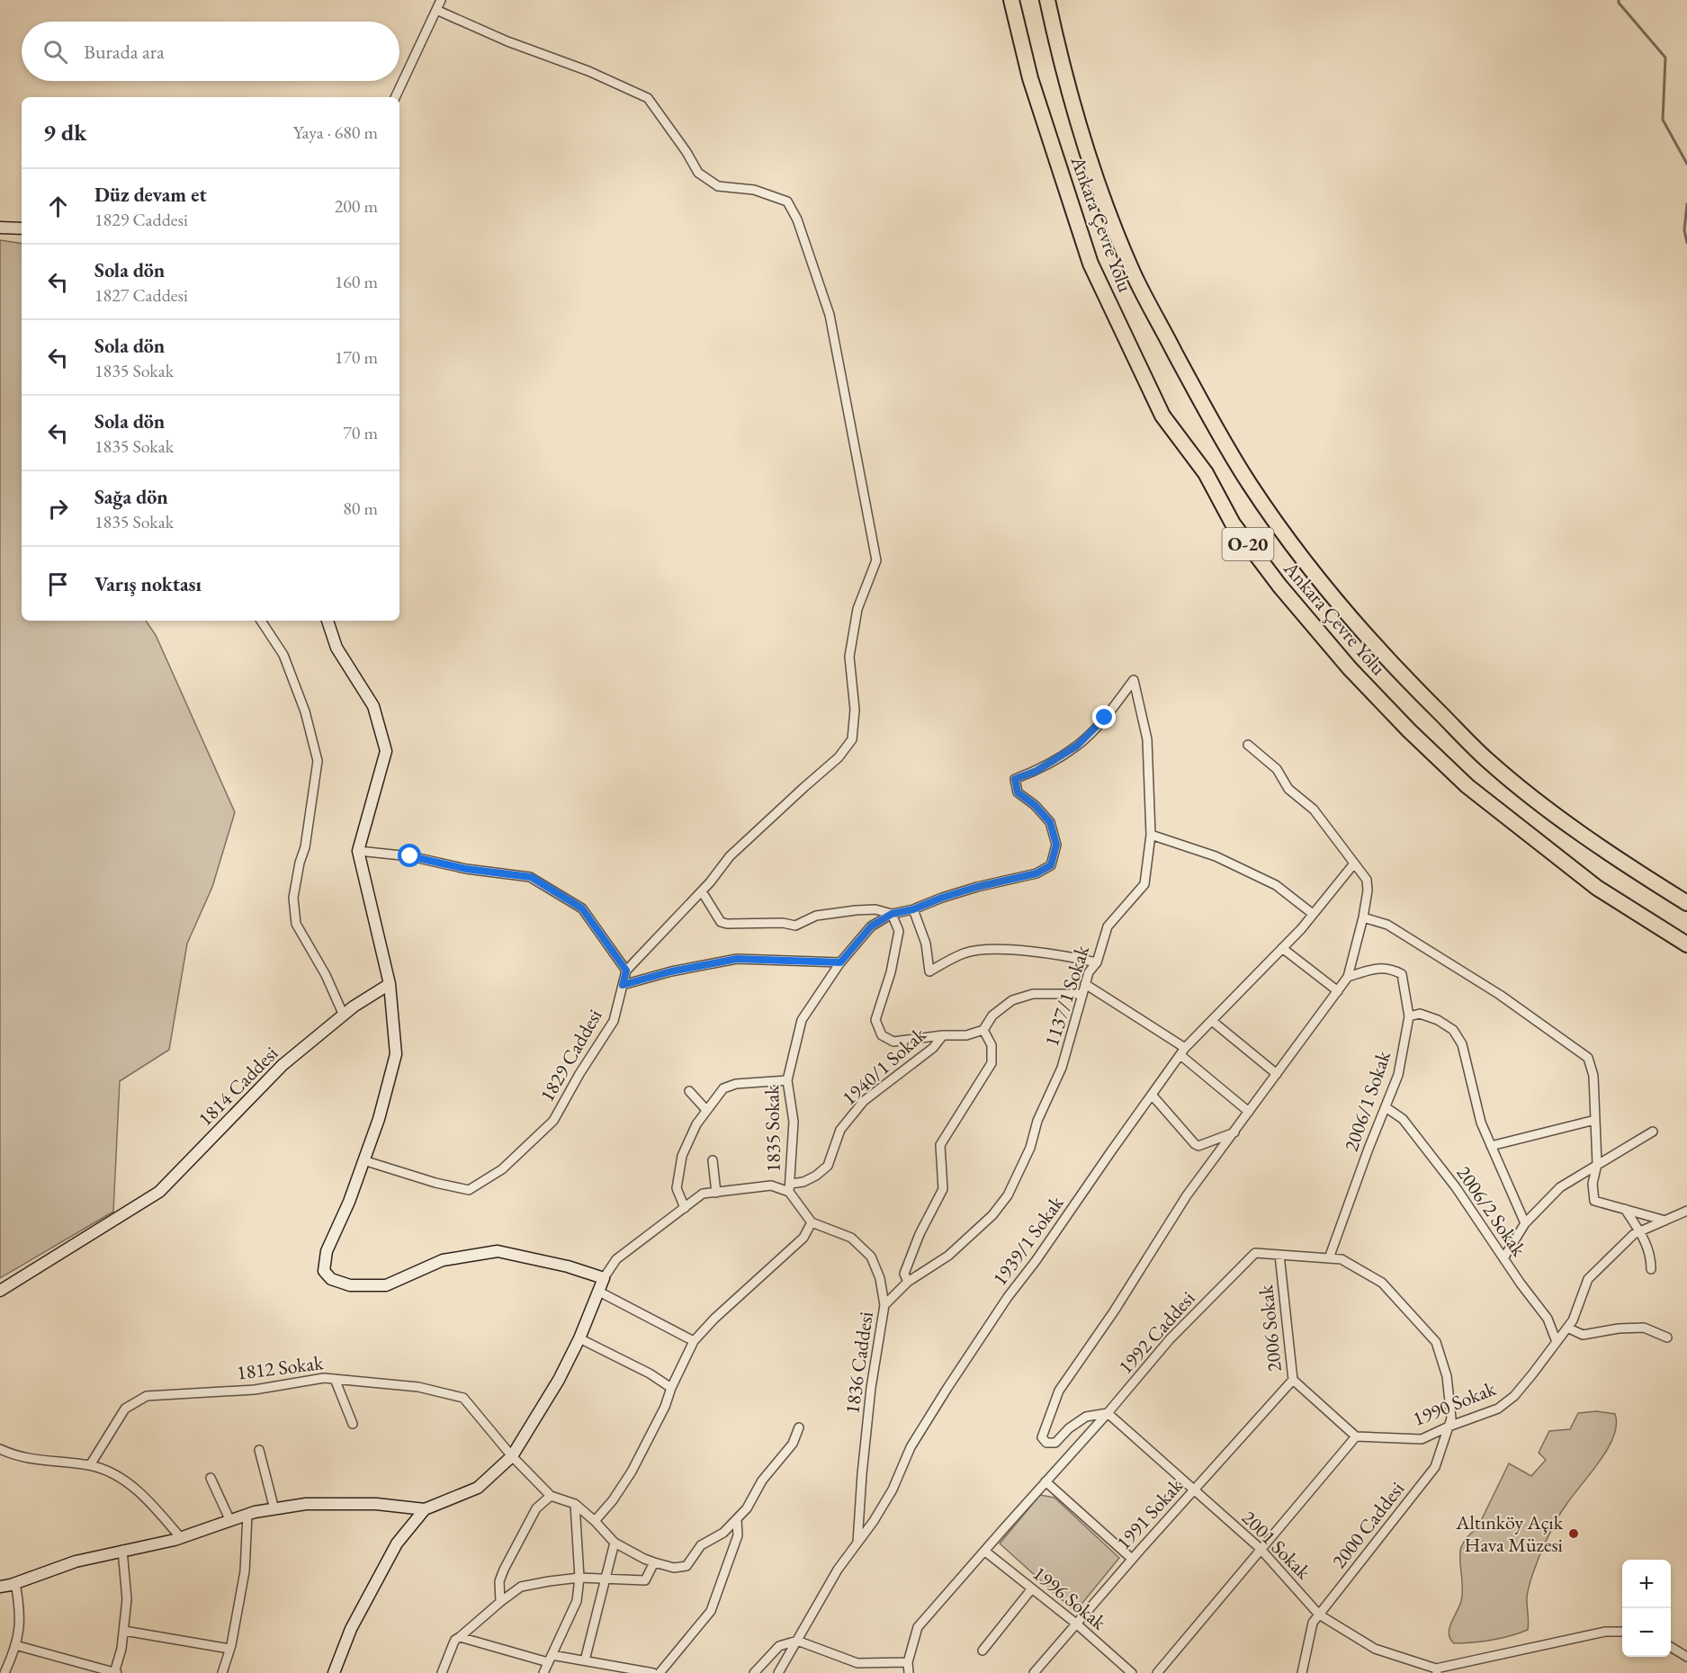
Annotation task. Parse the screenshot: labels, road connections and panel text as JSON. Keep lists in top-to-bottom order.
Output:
{
  "streets": {
    "highway": ["Ankara Çevre Yolu", "O-20"],
    "street": [
      "1137/1 Sokak",
      "1829 Caddesi",
      "1940/1 Sokak",
      "1814 Caddesi",
      "2006/1 Sokak",
      "1835 Sokak",
      "2006/2 Sokak",
      "1939/1 Sokak",
      "2006 Sokak",
      "1992 Caddesi",
      "1836 Caddesi",
      "1812 Sokak",
      "1990 Sokak",
      "1991 Sokak",
      "2000 Caddesi",
      "2001 Sokak",
      "1996 Sokak"
    ]
  },
  "crossings": [
    ["1137/1 Sokak", "1835 Sokak"],
    ["1137/1 Sokak", "1836 Caddesi"],
    ["1940/1 Sokak", "1835 Sokak"],
    ["2006/1 Sokak", "2006/2 Sokak"],
    ["2006/1 Sokak", "1992 Caddesi"],
    ["2006/2 Sokak", "1990 Sokak"],
    ["1939/1 Sokak", "1836 Caddesi"],
    ["2006 Sokak", "1992 Caddesi"],
    ["2006 Sokak", "1990 Sokak"],
    ["2006 Sokak", "1991 Sokak"],
    ["1992 Caddesi", "1990 Sokak"],
    ["1992 Caddesi", "2000 Caddesi"],
    ["1992 Caddesi", "2001 Sokak"],
    ["1992 Caddesi", "1996 Sokak"],
    ["1990 Sokak", "2000 Caddesi"],
    ["1991 Sokak", "2001 Sokak"],
    ["1991 Sokak", "1996 Sokak"],
    ["2000 Caddesi", "2001 Sokak"]
  ],
  "places": ["Altınköy Açık Hava Müzesi"],
  "page": {
    "search": "Burada ara",
    "heading": ["9 dk", "Yaya · 680 m"],
    "list": [
      ["Düz devam et", "1829 Caddesi", "200 m"],
      ["Sola dön", "1827 Caddesi", "160 m"],
      ["Sola dön", "1835 Sokak", "170 m"],
      ["Sola dön", "1835 Sokak", "70 m"],
      ["Sağa dön", "1835 Sokak", "80 m"],
      "Varış noktası"
    ],
    "map_buttons": ["+", "−"]
  }
}
